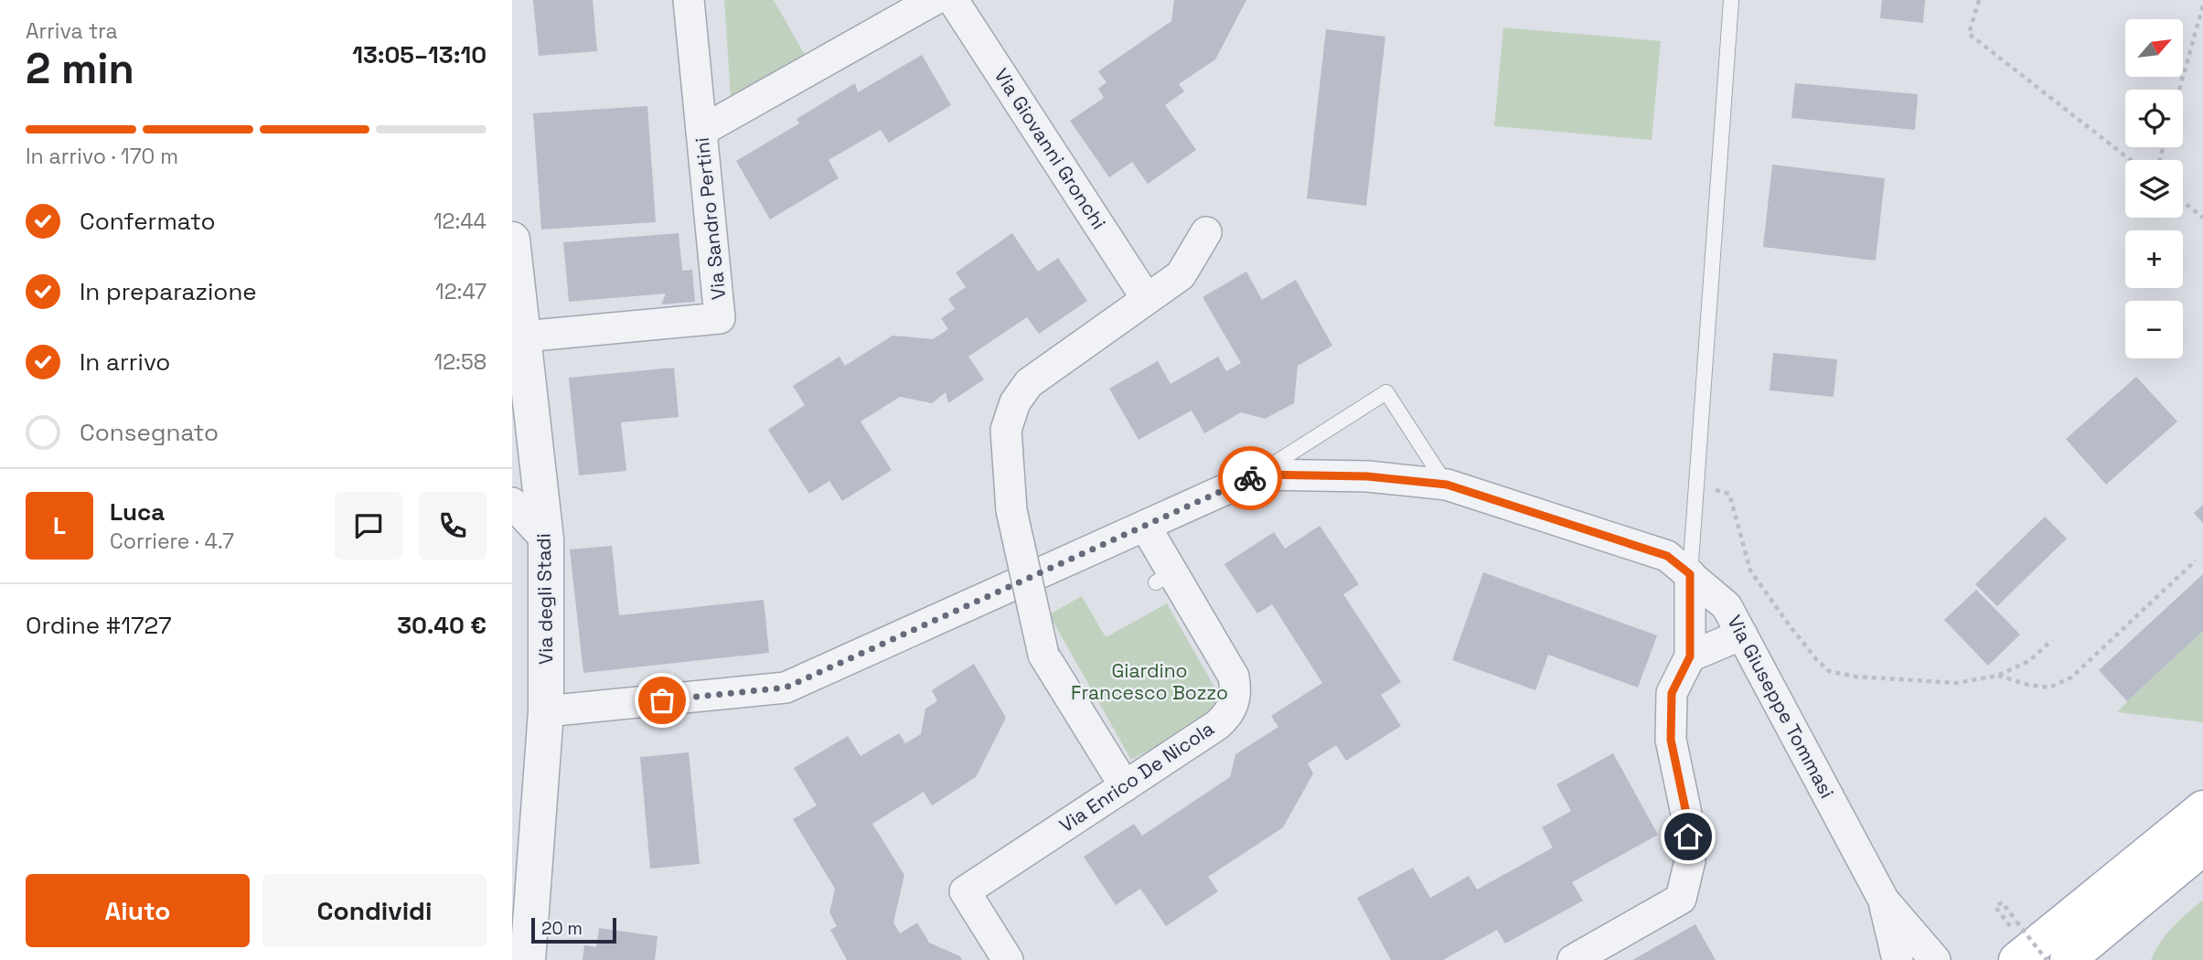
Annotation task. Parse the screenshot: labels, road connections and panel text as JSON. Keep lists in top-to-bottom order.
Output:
{
  "streets": {
    "street": [
      "Via Giovanni Gronchi",
      "Via Sandro Pertini",
      "Via degli Stadi",
      "Via Giuseppe Tommasi",
      "Via Enrico De Nicola"
    ]
  },
  "crossings": [
    ["Via Sandro Pertini", "Via degli Stadi"],
    ["Via degli Stadi", "Via Giuseppe Tommasi"],
    ["Via Giuseppe Tommasi", "Via Enrico De Nicola"]
  ],
  "parks": ["Giardino Francesco Bozzo"],
  "scale_bar": "20 m",
  "north": "top right",
  "page": {
    "heading": ["2 min", "Arriva tra", "13:05–13:10"],
    "panel": [
      "Luca",
      "Corriere · 4.7",
      "Ordine #1727",
      "30.40 €"
    ],
    "map_buttons": ["+", "−"],
    "bar": "In arrivo · 170 m",
    "list": [
      ["Confermato", "12:44"],
      ["In preparazione", "12:47"],
      ["In arrivo", "12:58"],
      "Consegnato"
    ],
    "round": "L",
    "buttons": ["Aiuto", "Condividi"],
    "scale": "20 m"
  }
}
